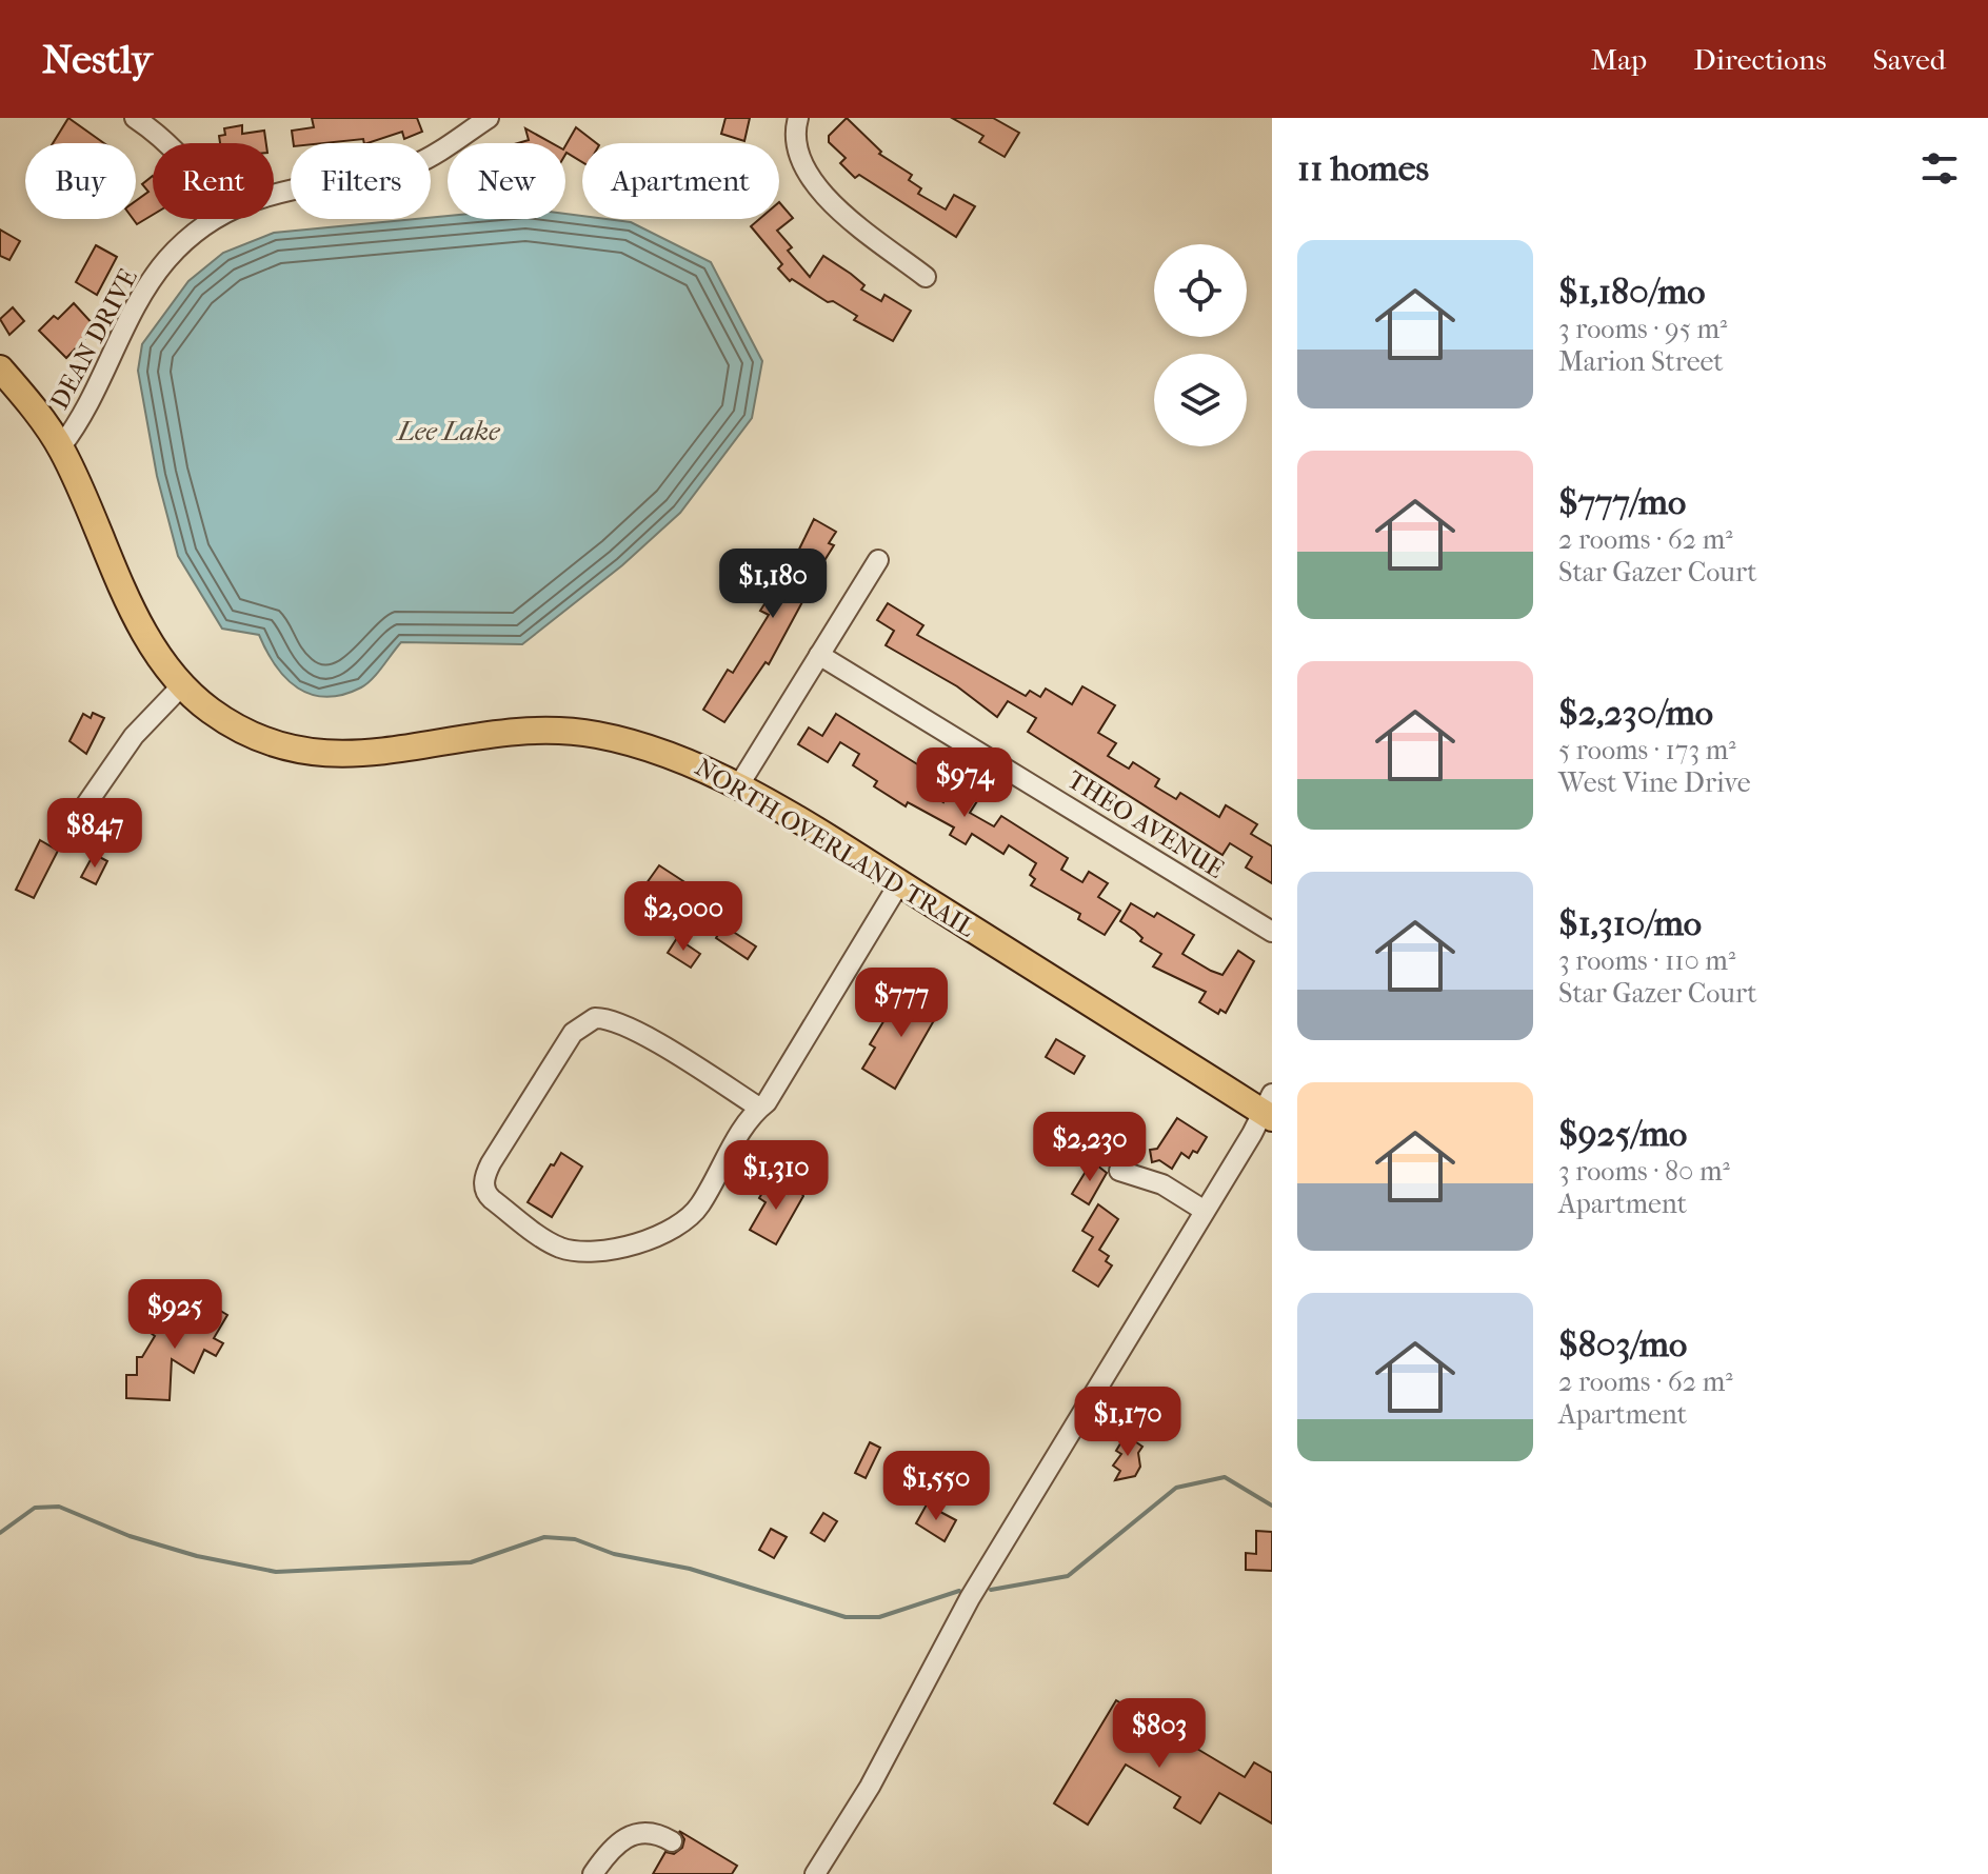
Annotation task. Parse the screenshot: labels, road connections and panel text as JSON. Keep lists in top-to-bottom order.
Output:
{
  "streets": {
    "main road": ["NORTH OVERLAND TRAIL"],
    "street": ["DEAN DRIVE", "THEO AVENUE"]
  },
  "crossings": [
    ["DEAN DRIVE", "NORTH OVERLAND TRAIL"]
  ],
  "water": ["Lee Lake"],
  "page": {
    "header": "Nestly",
    "nav": ["Map", "Directions", "Saved"],
    "heading": "11 homes",
    "chip": [
      "Buy",
      "Rent",
      "Filters",
      "New",
      "Apartment"
    ],
    "list": [
      {
        "name": "$1,180/mo",
        "note": "3 rooms · 95 m² · Marion Street"
      },
      {
        "name": "$777/mo",
        "note": "2 rooms · 62 m² · Star Gazer Court"
      },
      {
        "name": "$2,230/mo",
        "note": "5 rooms · 173 m² · West Vine Drive"
      },
      {
        "name": "$1,310/mo",
        "note": "3 rooms · 110 m² · Star Gazer Court"
      },
      {
        "name": "$925/mo",
        "note": "3 rooms · 80 m² · Apartment"
      },
      {
        "name": "$803/mo",
        "note": "2 rooms · 62 m² · Apartment"
      }
    ],
    "price": [
      "$1,180",
      "$974",
      "$847",
      "$2,000",
      "$777",
      "$2,230",
      "$1,310",
      "$925",
      "$1,170",
      "$1,550",
      "$803"
    ]
  }
}
